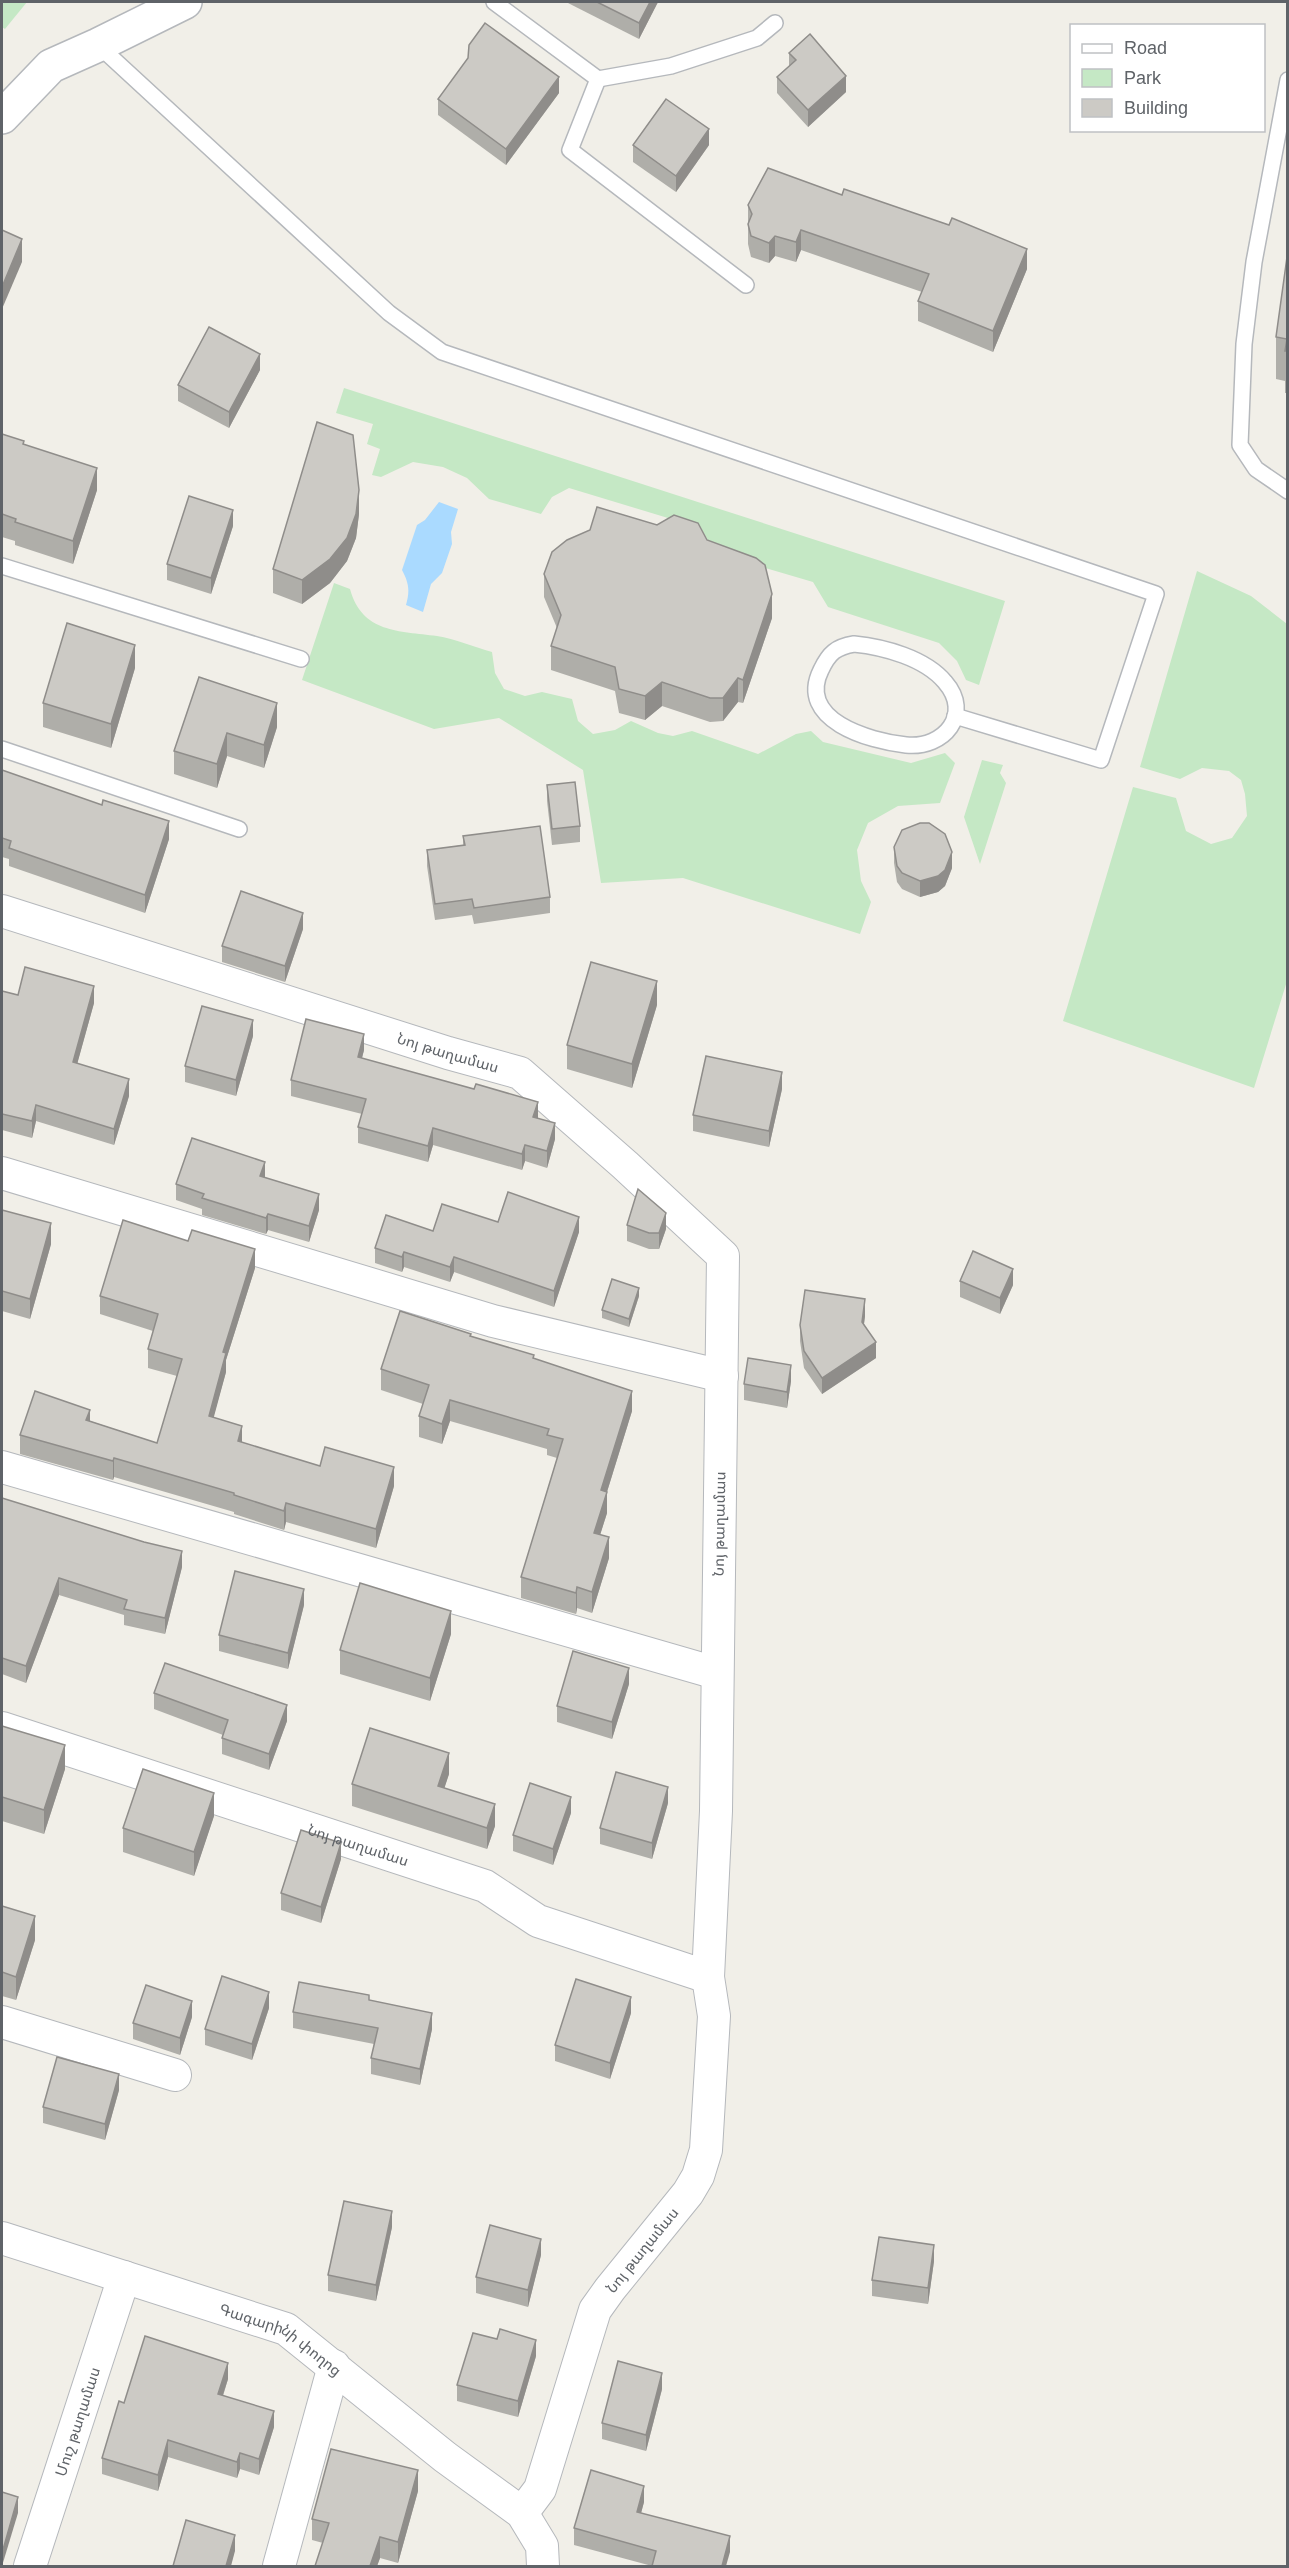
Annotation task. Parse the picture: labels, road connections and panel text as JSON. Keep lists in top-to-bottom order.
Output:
{
  "streets": {
    "street": ["Նոյ թաղամաս", "Գագարինի փողոց", "Մուշ թաղամաս"]
  },
  "crossings": [
    ["Նոյ թաղամաս", "Գագարինի փողոց"],
    ["Գագարինի փողոց", "Մուշ թաղամաս"]
  ],
  "legend": ["Road", "Park", "Building"]
}
